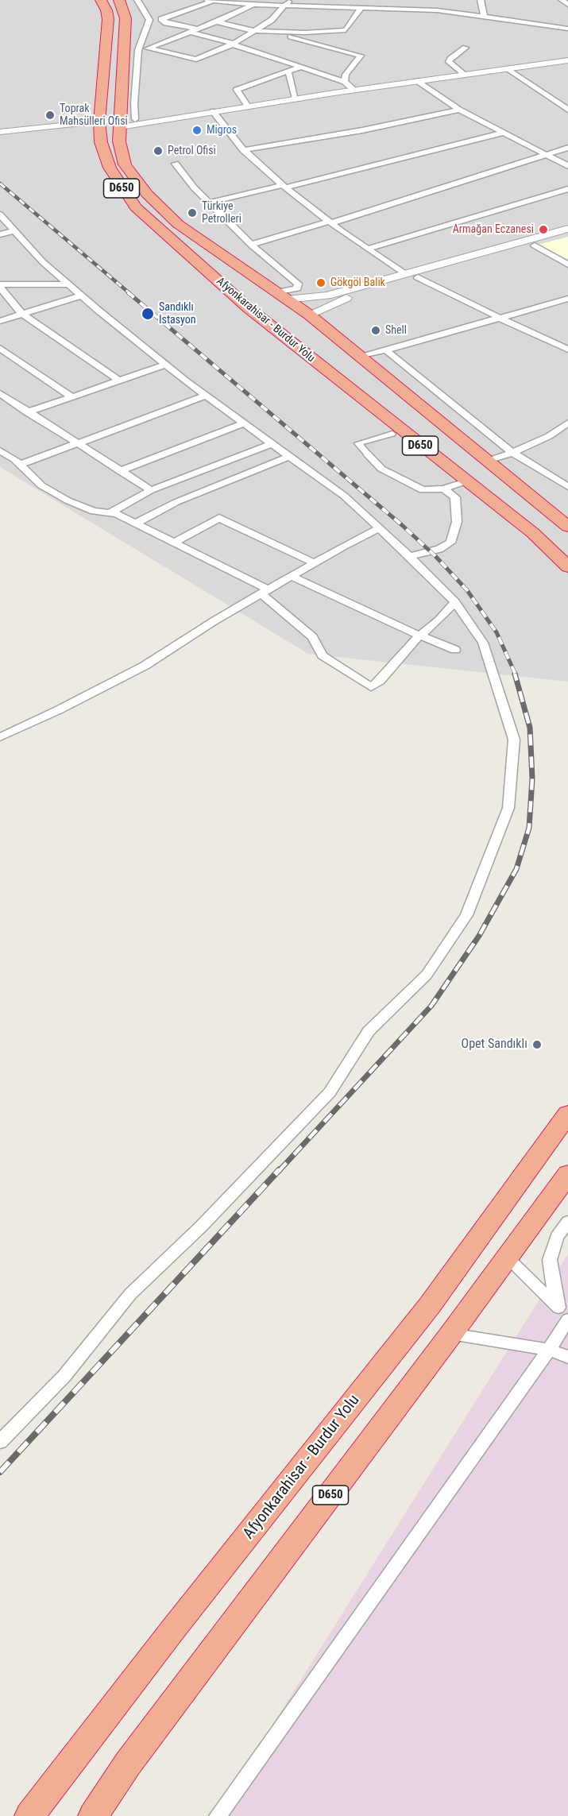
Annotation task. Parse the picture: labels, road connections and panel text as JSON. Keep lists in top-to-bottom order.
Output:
{
  "streets": {
    "highway": ["D650", "Afyonkarahisar - Burdur Yolu"]
  },
  "places": [
    "Toprak Mahsülleri Ofisi",
    "Migros",
    "Petrol Ofisi",
    "Türkiye Petrolleri",
    "Armağan Eczanesi",
    "Gökgöl Balik",
    "Sandıklı Istasyon",
    "Shell",
    "Opet Sandıklı"
  ]
}
